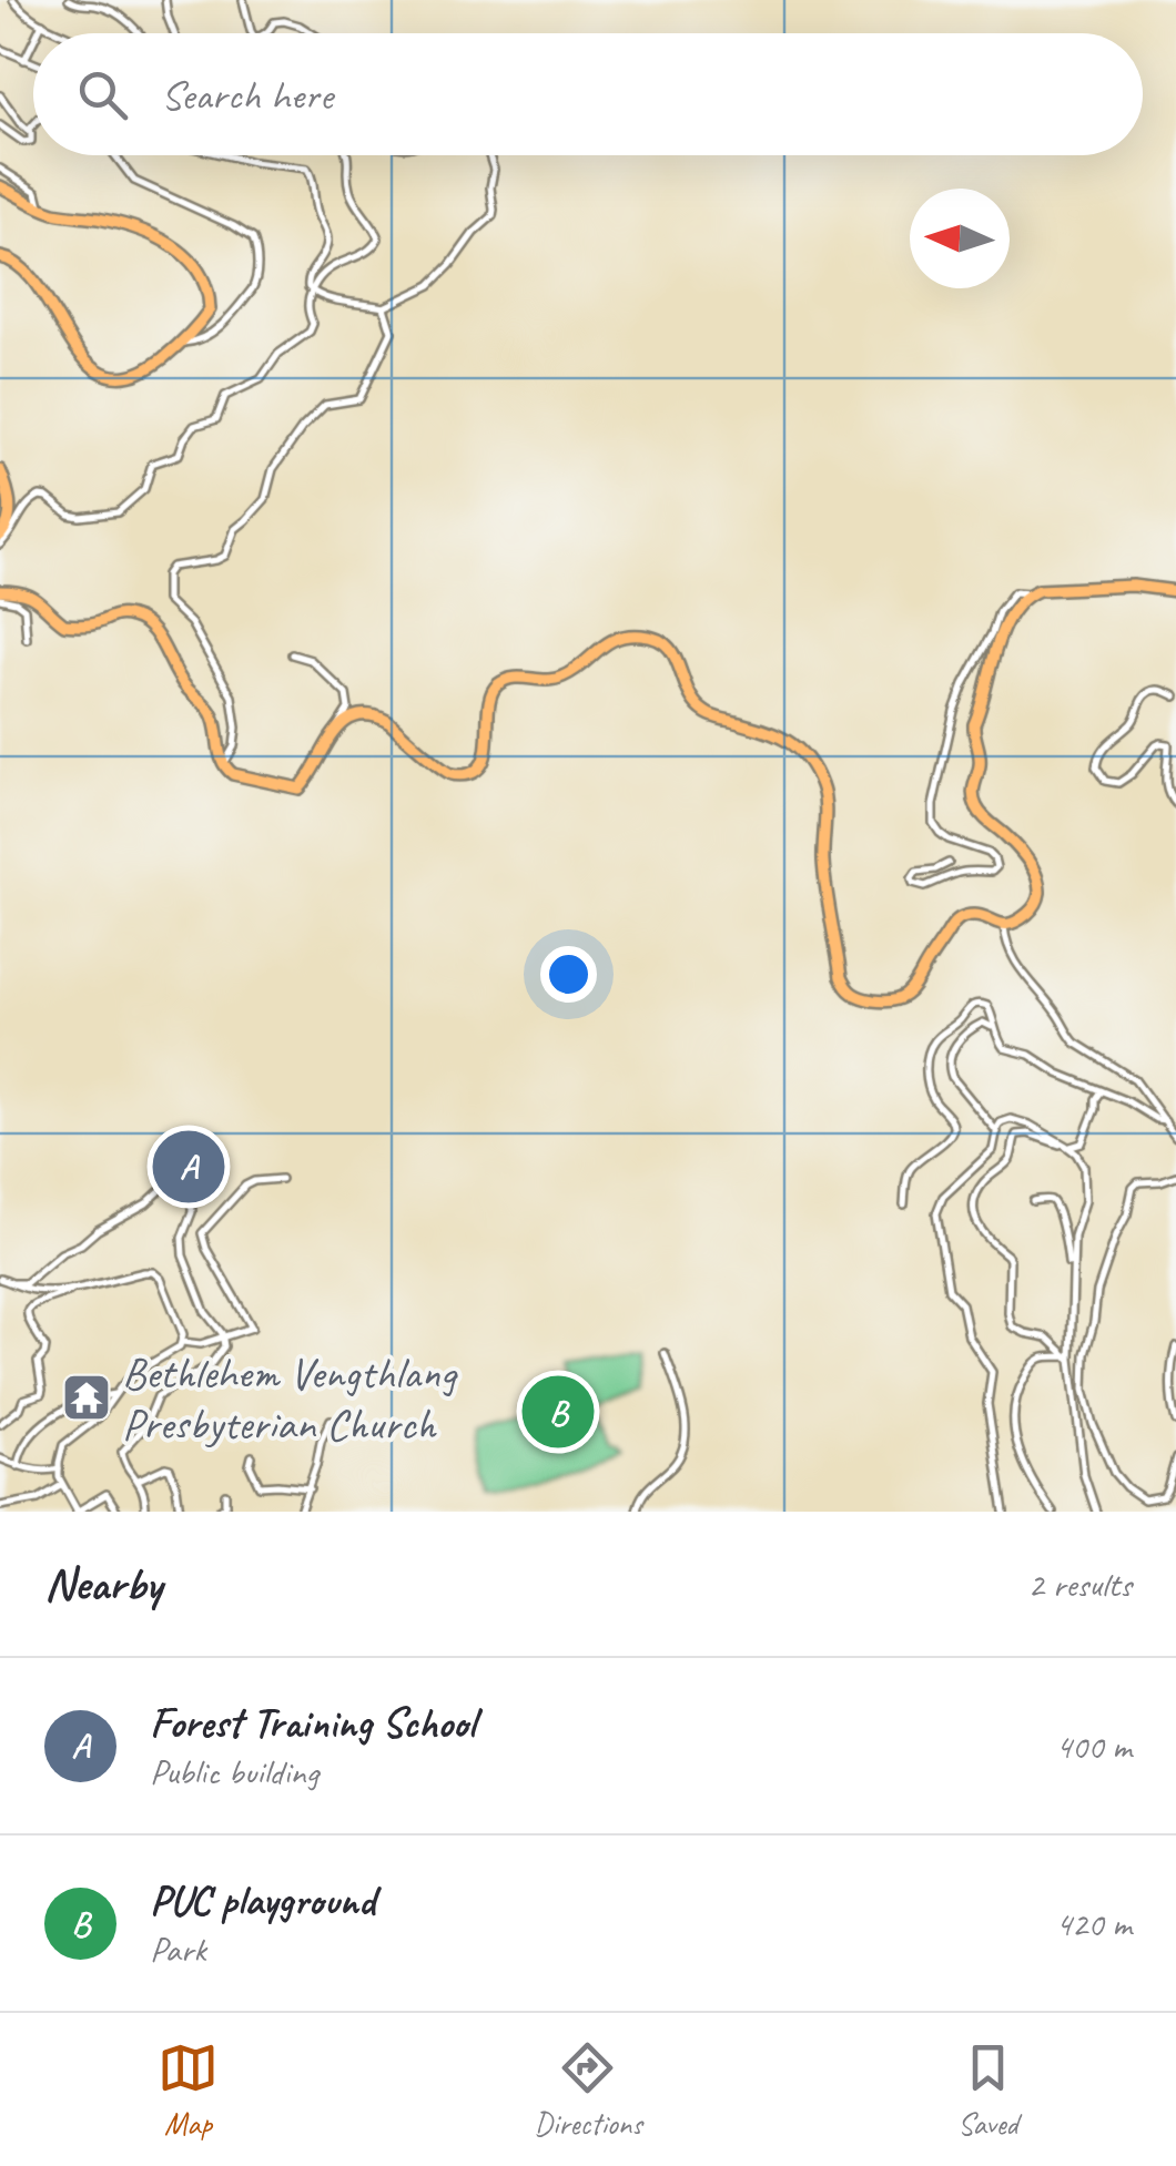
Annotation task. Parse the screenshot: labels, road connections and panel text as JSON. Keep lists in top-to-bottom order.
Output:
{
  "places": {
    "temple": ["Bethlehem Vengthlang Presbyterian Church"]
  },
  "north": "left",
  "page": {
    "search": "Search here",
    "pins": ["A", "B"],
    "heading": ["Nearby", "2 results"],
    "list": [
      {
        "mark": "A",
        "name": "Forest Training School",
        "note": "Public building",
        "value": "400 m"
      },
      {
        "mark": "B",
        "name": "PUC playground",
        "note": "Park",
        "value": "420 m"
      }
    ],
    "nav": ["Map", "Directions", "Saved"]
  }
}
